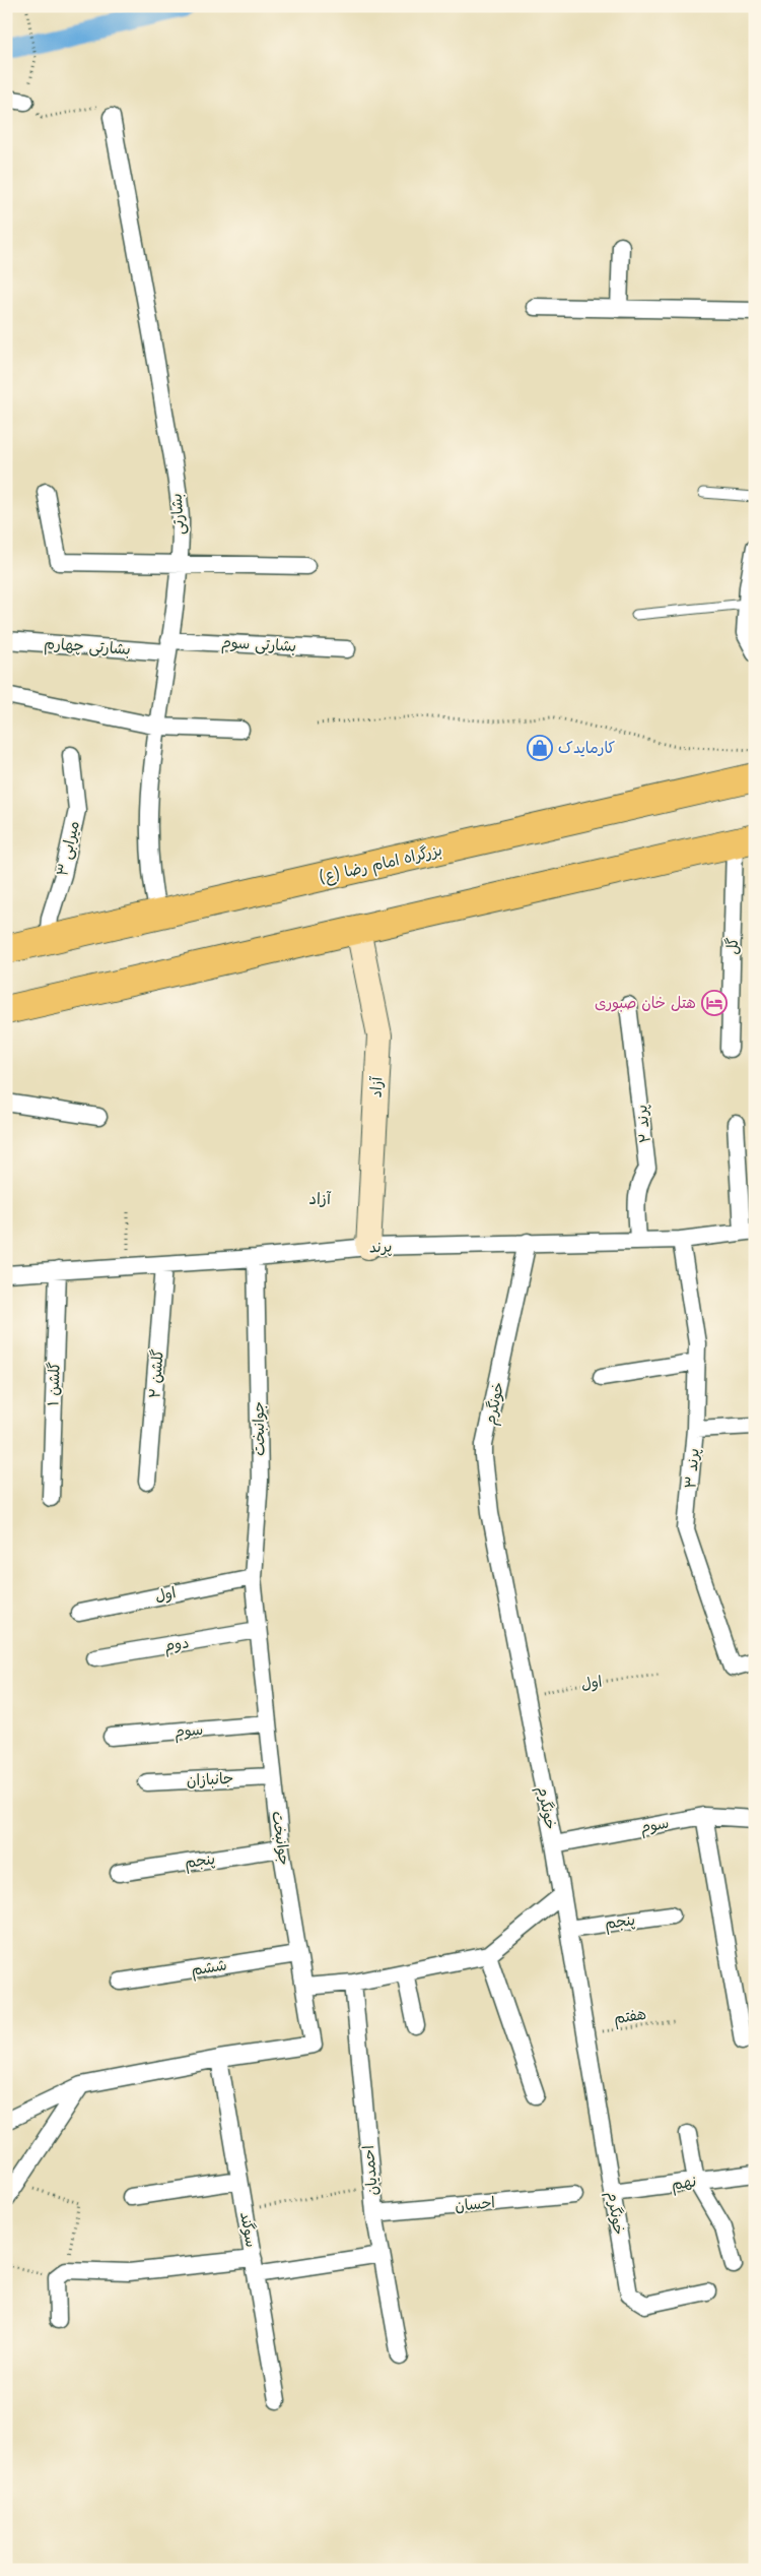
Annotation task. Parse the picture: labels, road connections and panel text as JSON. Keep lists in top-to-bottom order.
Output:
{
  "streets": {
    "highway": ["بزرگراه امام رضا (ع)"],
    "street": [
      "بشارتی",
      "بشارتی سوم",
      "بشارتی چهارم",
      "میرابی ۳",
      "گل",
      "آزاد",
      "پرند ۲",
      "پرند",
      "گلشن ۲",
      "گلشن ۱",
      "خونگرم",
      "جوانبخت",
      "پرند ۳",
      "اول",
      "دوم",
      "سوم",
      "جانبازان",
      "پنجم",
      "ششم",
      "احمدیان",
      "نهم",
      "احسان",
      "سوگند"
    ],
    "path": ["هفتم"]
  },
  "crossings": [
    ["بشارتی", "بشارتی سوم"],
    ["بشارتی", "بشارتی چهارم"],
    ["بشارتی", "بزرگراه امام رضا (ع)"],
    ["بشارتی سوم", "بشارتی چهارم"],
    ["میرابی ۳", "بزرگراه امام رضا (ع)"],
    ["آزاد", "پرند"],
    ["پرند ۲", "پرند"],
    ["پرند", "گلشن ۲"],
    ["پرند", "گلشن ۱"],
    ["پرند", "خونگرم"],
    ["پرند", "جوانبخت"],
    ["پرند", "پرند ۳"],
    ["خونگرم", "اول"],
    ["خونگرم", "سوم"],
    ["خونگرم", "پنجم"],
    ["خونگرم", "هفتم"],
    ["خونگرم", "نهم"],
    ["جوانبخت", "اول"],
    ["جوانبخت", "دوم"],
    ["جوانبخت", "سوم"],
    ["جوانبخت", "جانبازان"],
    ["جوانبخت", "پنجم"],
    ["جوانبخت", "ششم"],
    ["جوانبخت", "سوگند"],
    ["احمدیان", "احسان"]
  ],
  "districts": ["آزاد"],
  "places": {
    "shop": ["کارمایدک"],
    "hotel": ["هتل خان صبوری"]
  }
}
